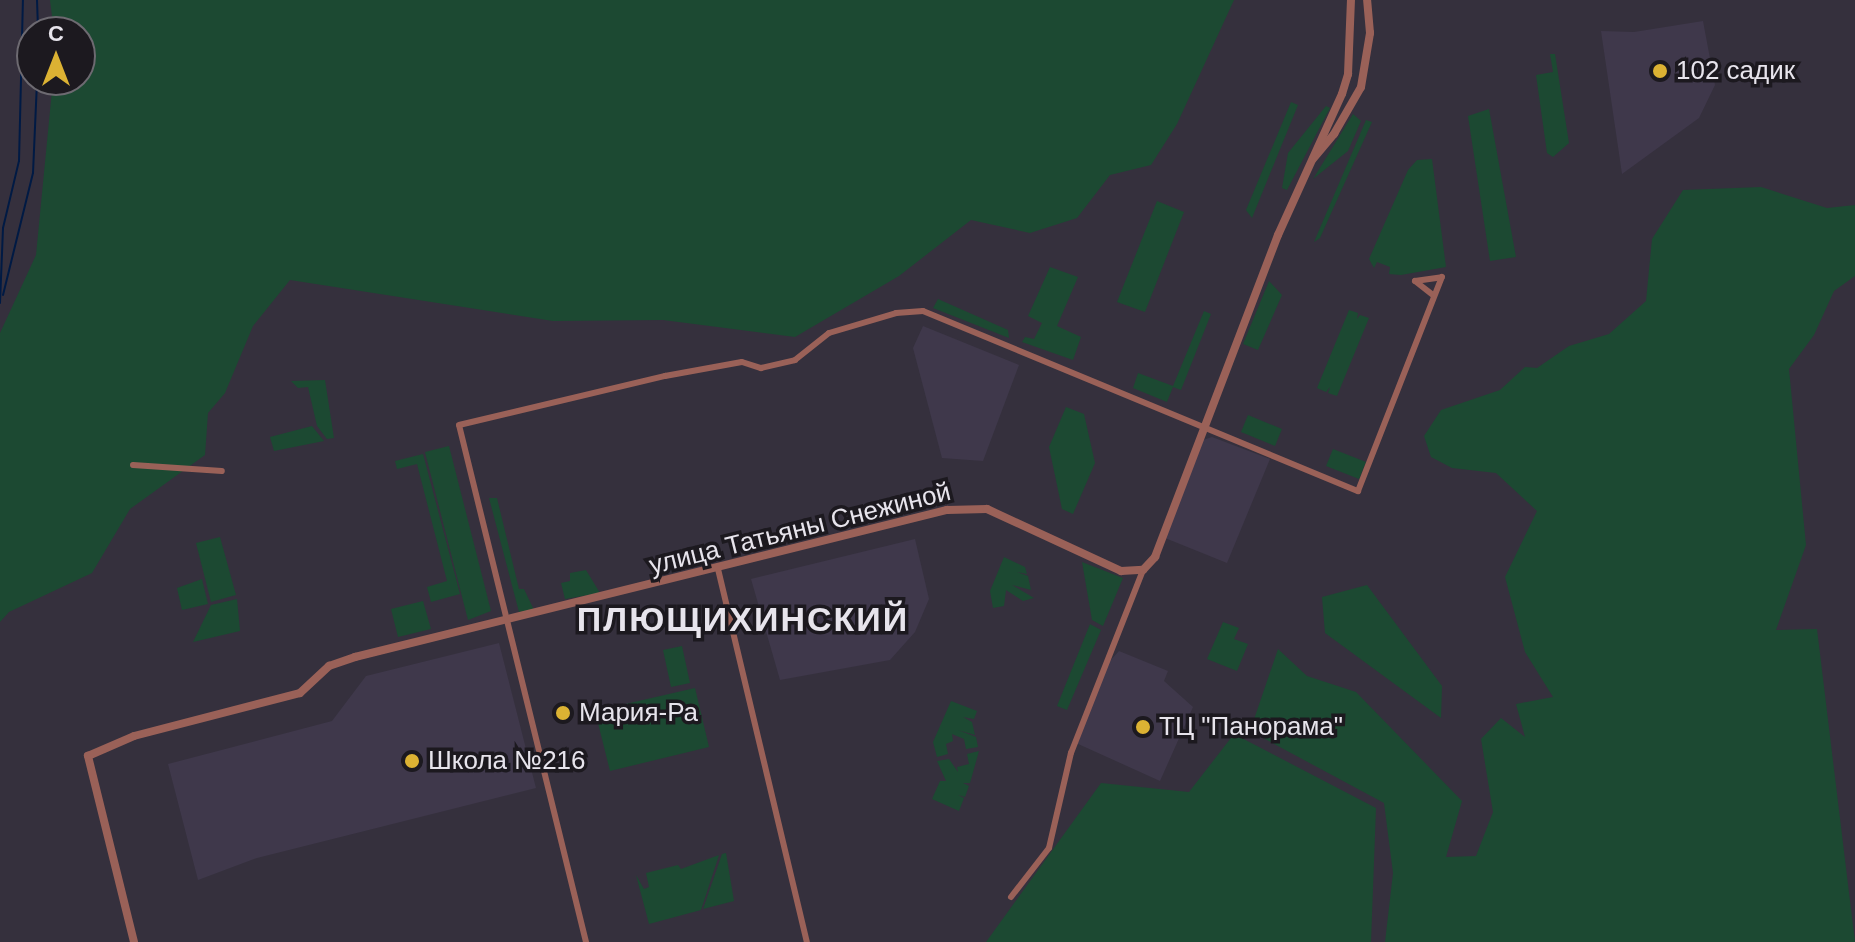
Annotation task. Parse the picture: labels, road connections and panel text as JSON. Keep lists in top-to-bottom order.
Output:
{
  "streets": {
    "street": ["улица Татьяны Снежиной"]
  },
  "districts": ["ПЛЮЩИХИНСКИЙ"],
  "places": [
    "102 садик",
    "Мария-Ра",
    "ТЦ \"Панорама\"",
    "Школа №216"
  ],
  "north": "top"
}
